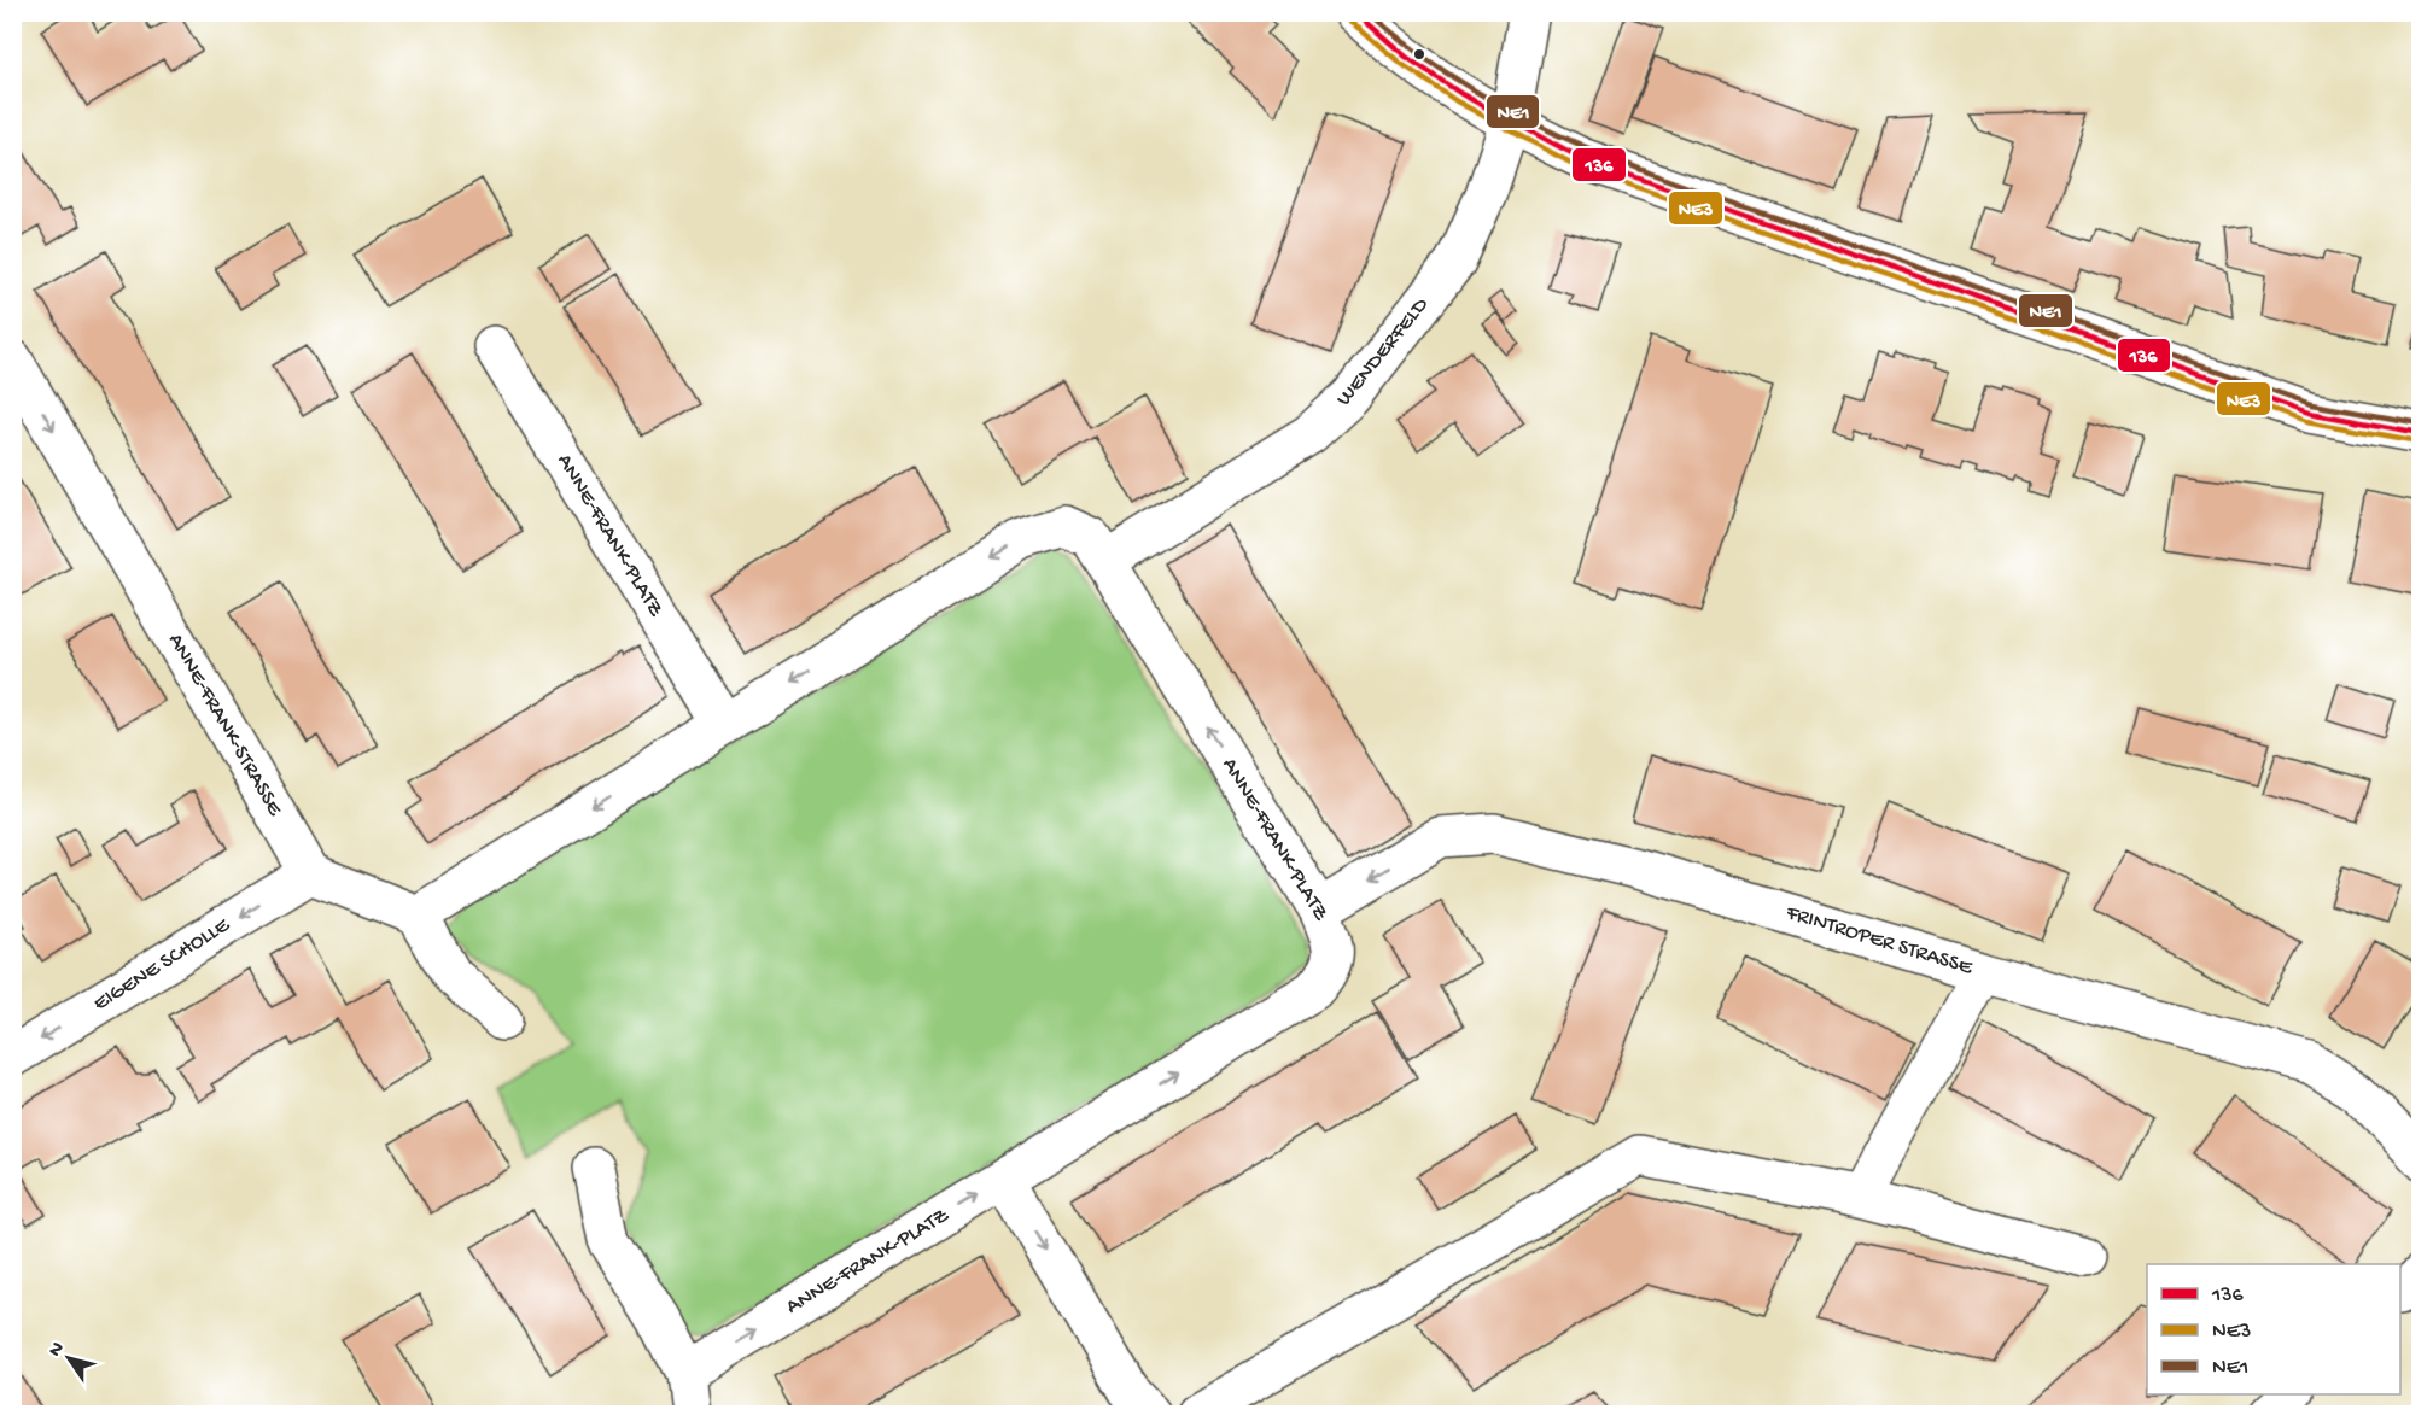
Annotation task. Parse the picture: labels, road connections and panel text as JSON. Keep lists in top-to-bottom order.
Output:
{
  "streets": {
    "street": [
      "WENDERFELD",
      "ANNE-FRANK-PLATZ",
      "ANNE-FRANK-STRASSE",
      "FRINTROPER STRASSE",
      "EIGENE SCHOLLE"
    ]
  },
  "crossings": [
    ["WENDERFELD", "ANNE-FRANK-PLATZ"],
    ["ANNE-FRANK-PLATZ", "FRINTROPER STRASSE"],
    ["ANNE-FRANK-STRASSE", "EIGENE SCHOLLE"]
  ],
  "one_way": ["ANNE-FRANK-STRASSE", "FRINTROPER STRASSE", "EIGENE SCHOLLE"],
  "lines": ["transit line 136", "transit line NE1", "transit line NE3"],
  "legend": ["136", "NE3", "NE1"],
  "north": "top left"
}
